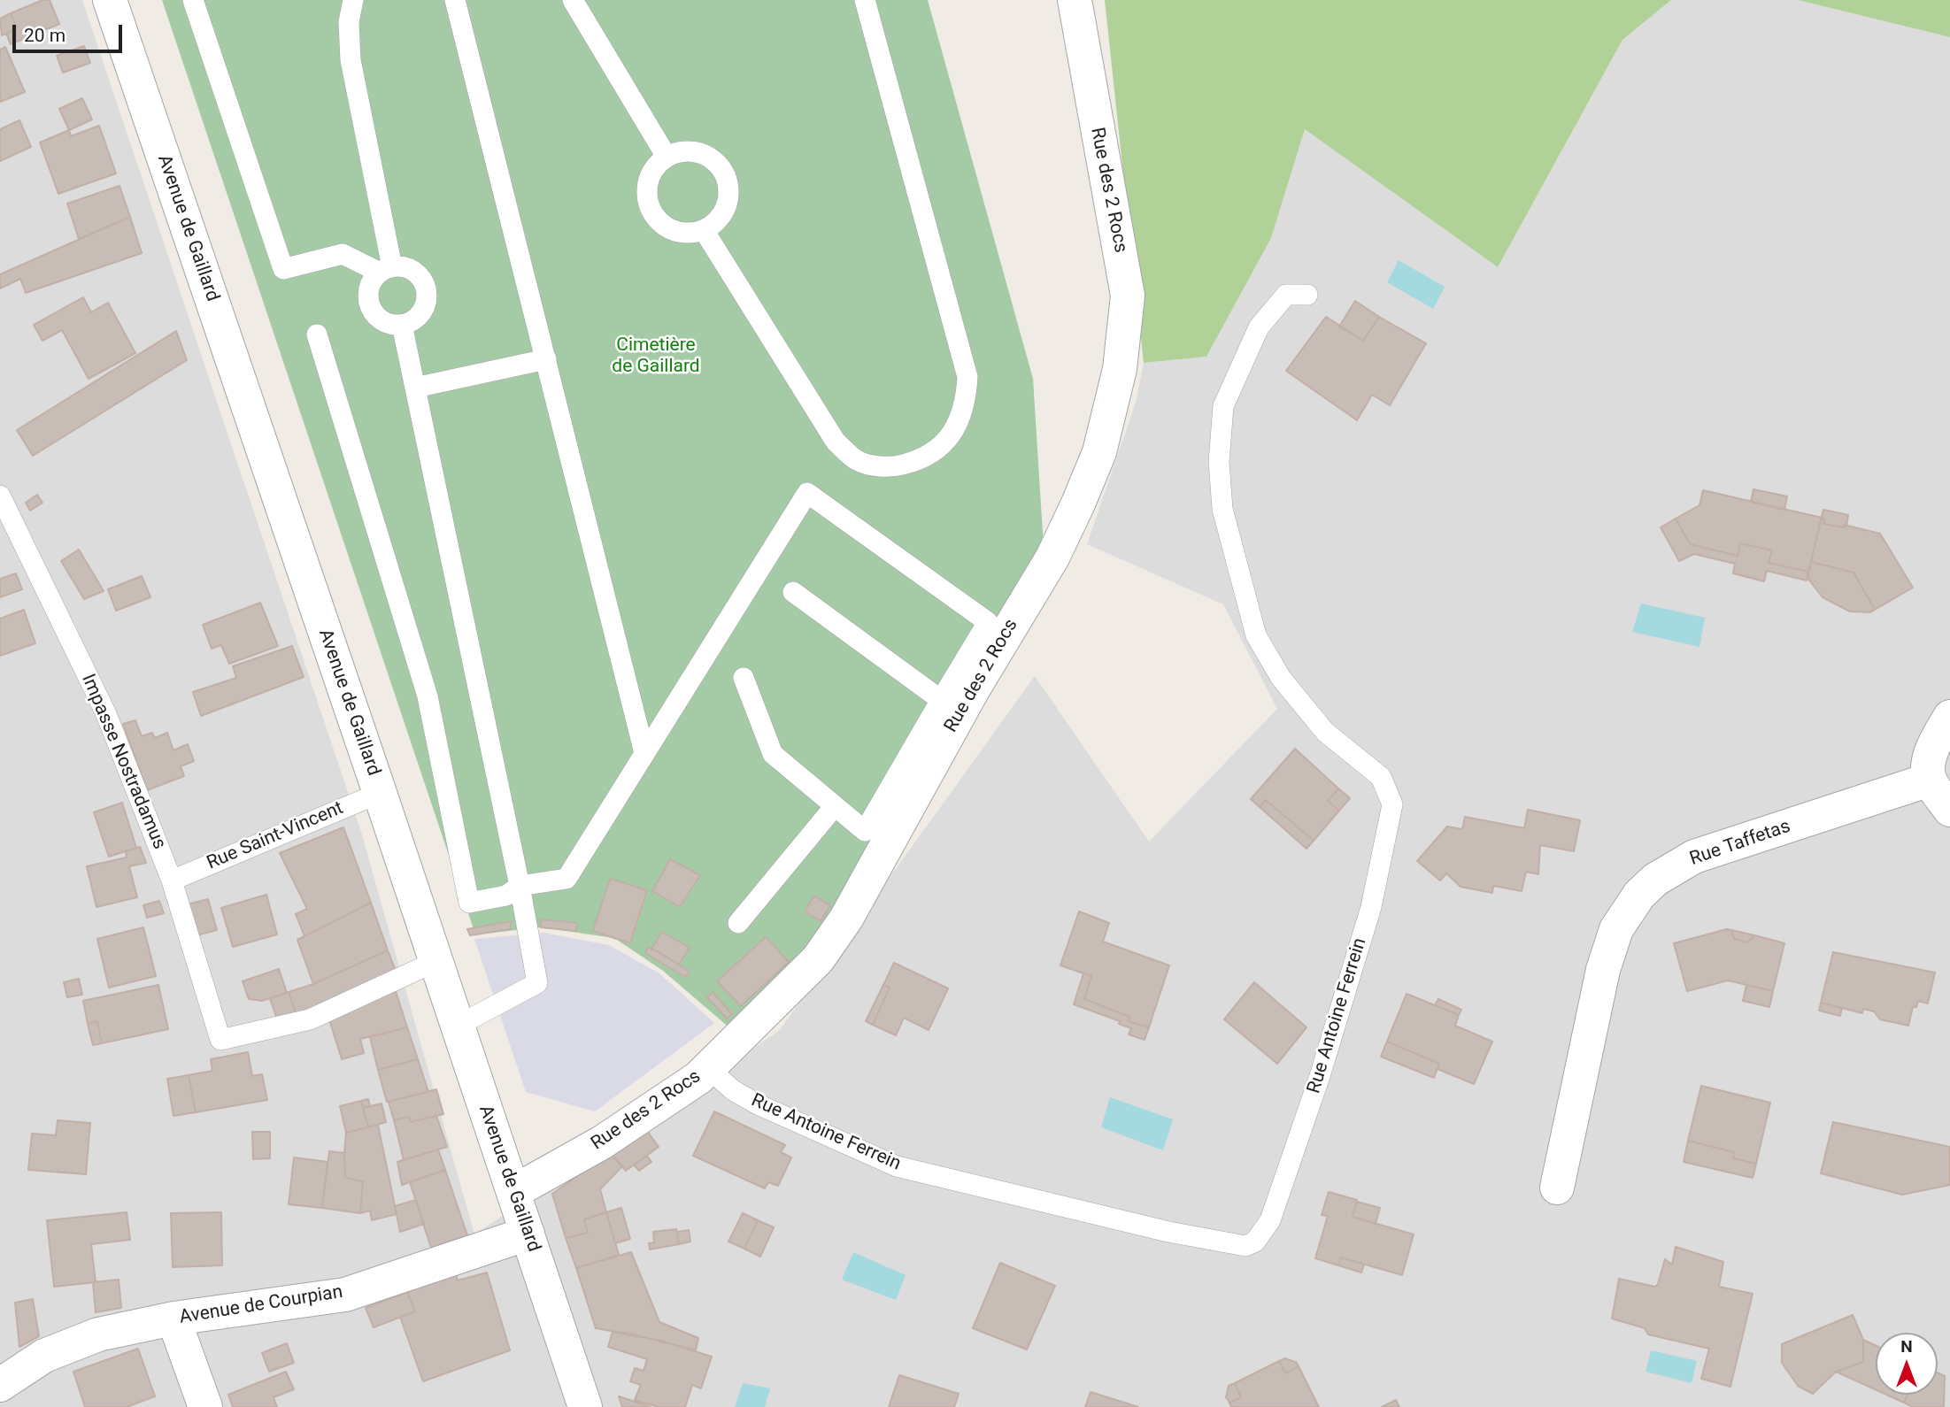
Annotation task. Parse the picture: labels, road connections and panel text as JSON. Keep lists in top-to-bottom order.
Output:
{
  "streets": {
    "street": [
      "Rue des 2 Rocs",
      "Avenue de Gaillard",
      "Rue Taffetas",
      "Avenue de Courpian"
    ],
    "lane": ["Impasse Nostradamus", "Rue Saint-Vincent", "Rue Antoine Ferrein"]
  },
  "crossings": [
    ["Rue des 2 Rocs", "Avenue de Gaillard"],
    ["Rue des 2 Rocs", "Rue Antoine Ferrein"],
    ["Avenue de Gaillard", "Impasse Nostradamus"],
    ["Avenue de Gaillard", "Rue Saint-Vincent"],
    ["Avenue de Gaillard", "Avenue de Courpian"],
    ["Impasse Nostradamus", "Rue Saint-Vincent"]
  ],
  "parks": ["Cimetière de Gaillard"],
  "scale_bar": "20 m",
  "north": "top"
}
